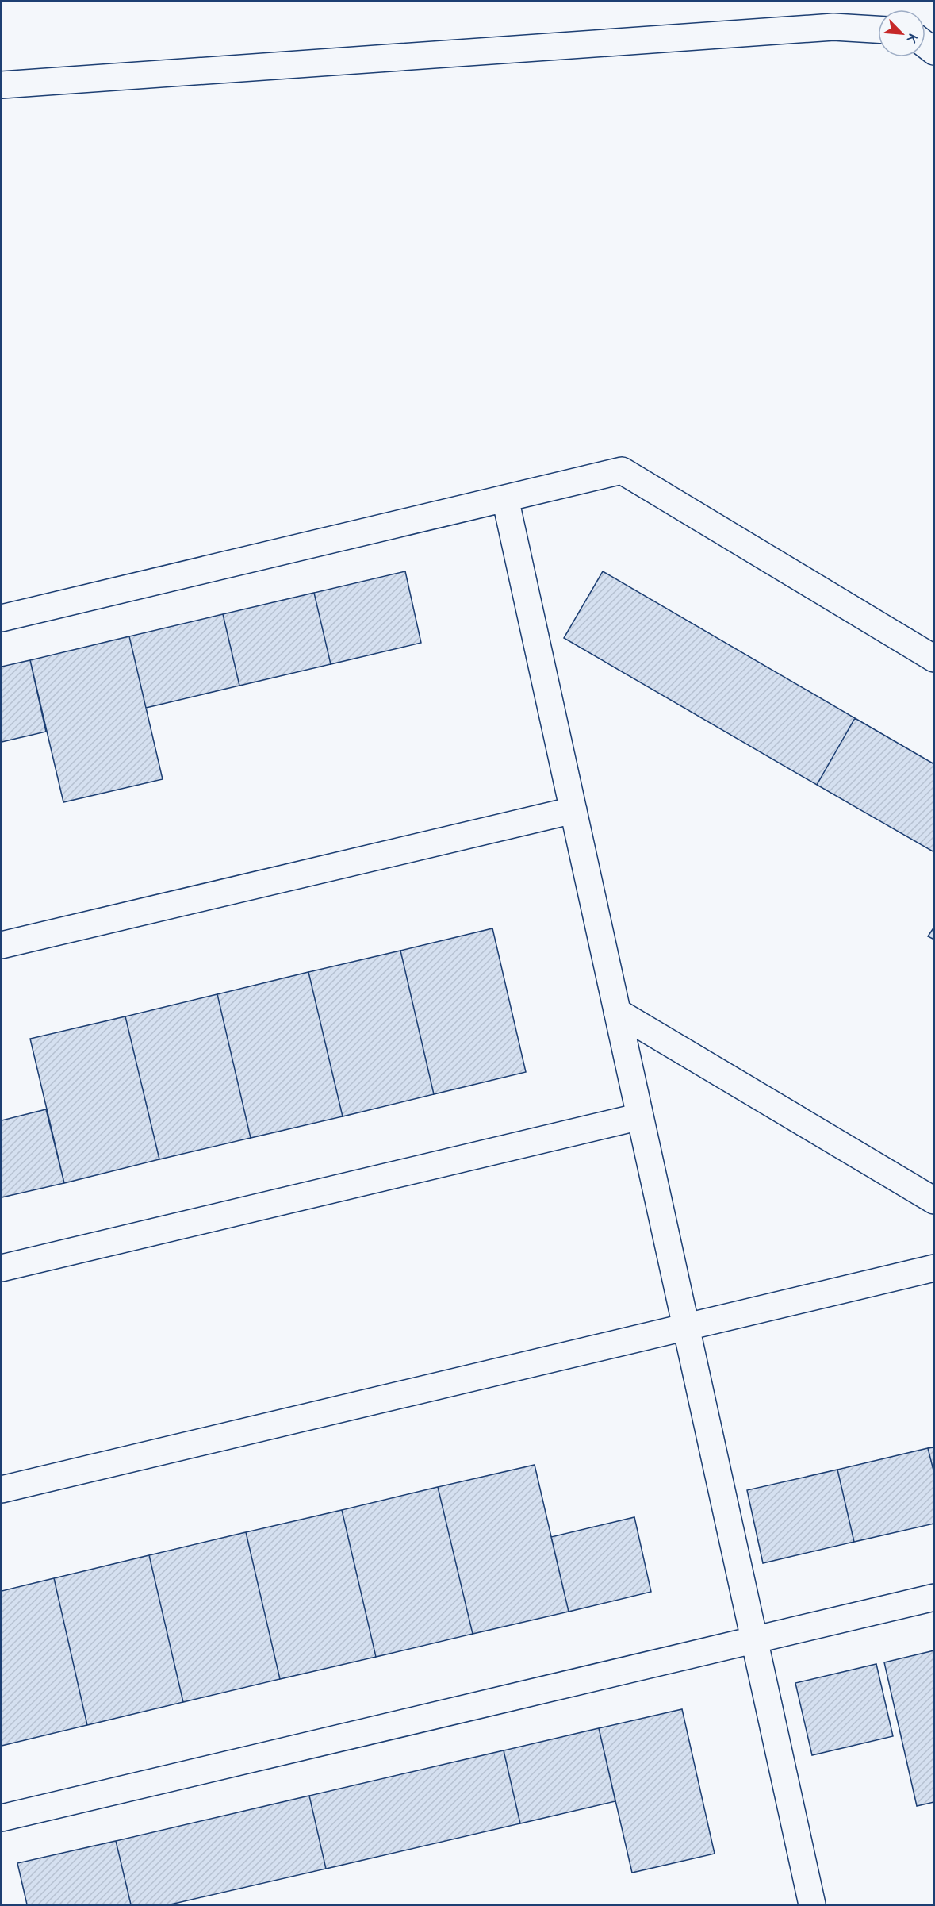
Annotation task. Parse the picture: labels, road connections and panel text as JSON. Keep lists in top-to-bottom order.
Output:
{
  "north": "bottom right"
}
